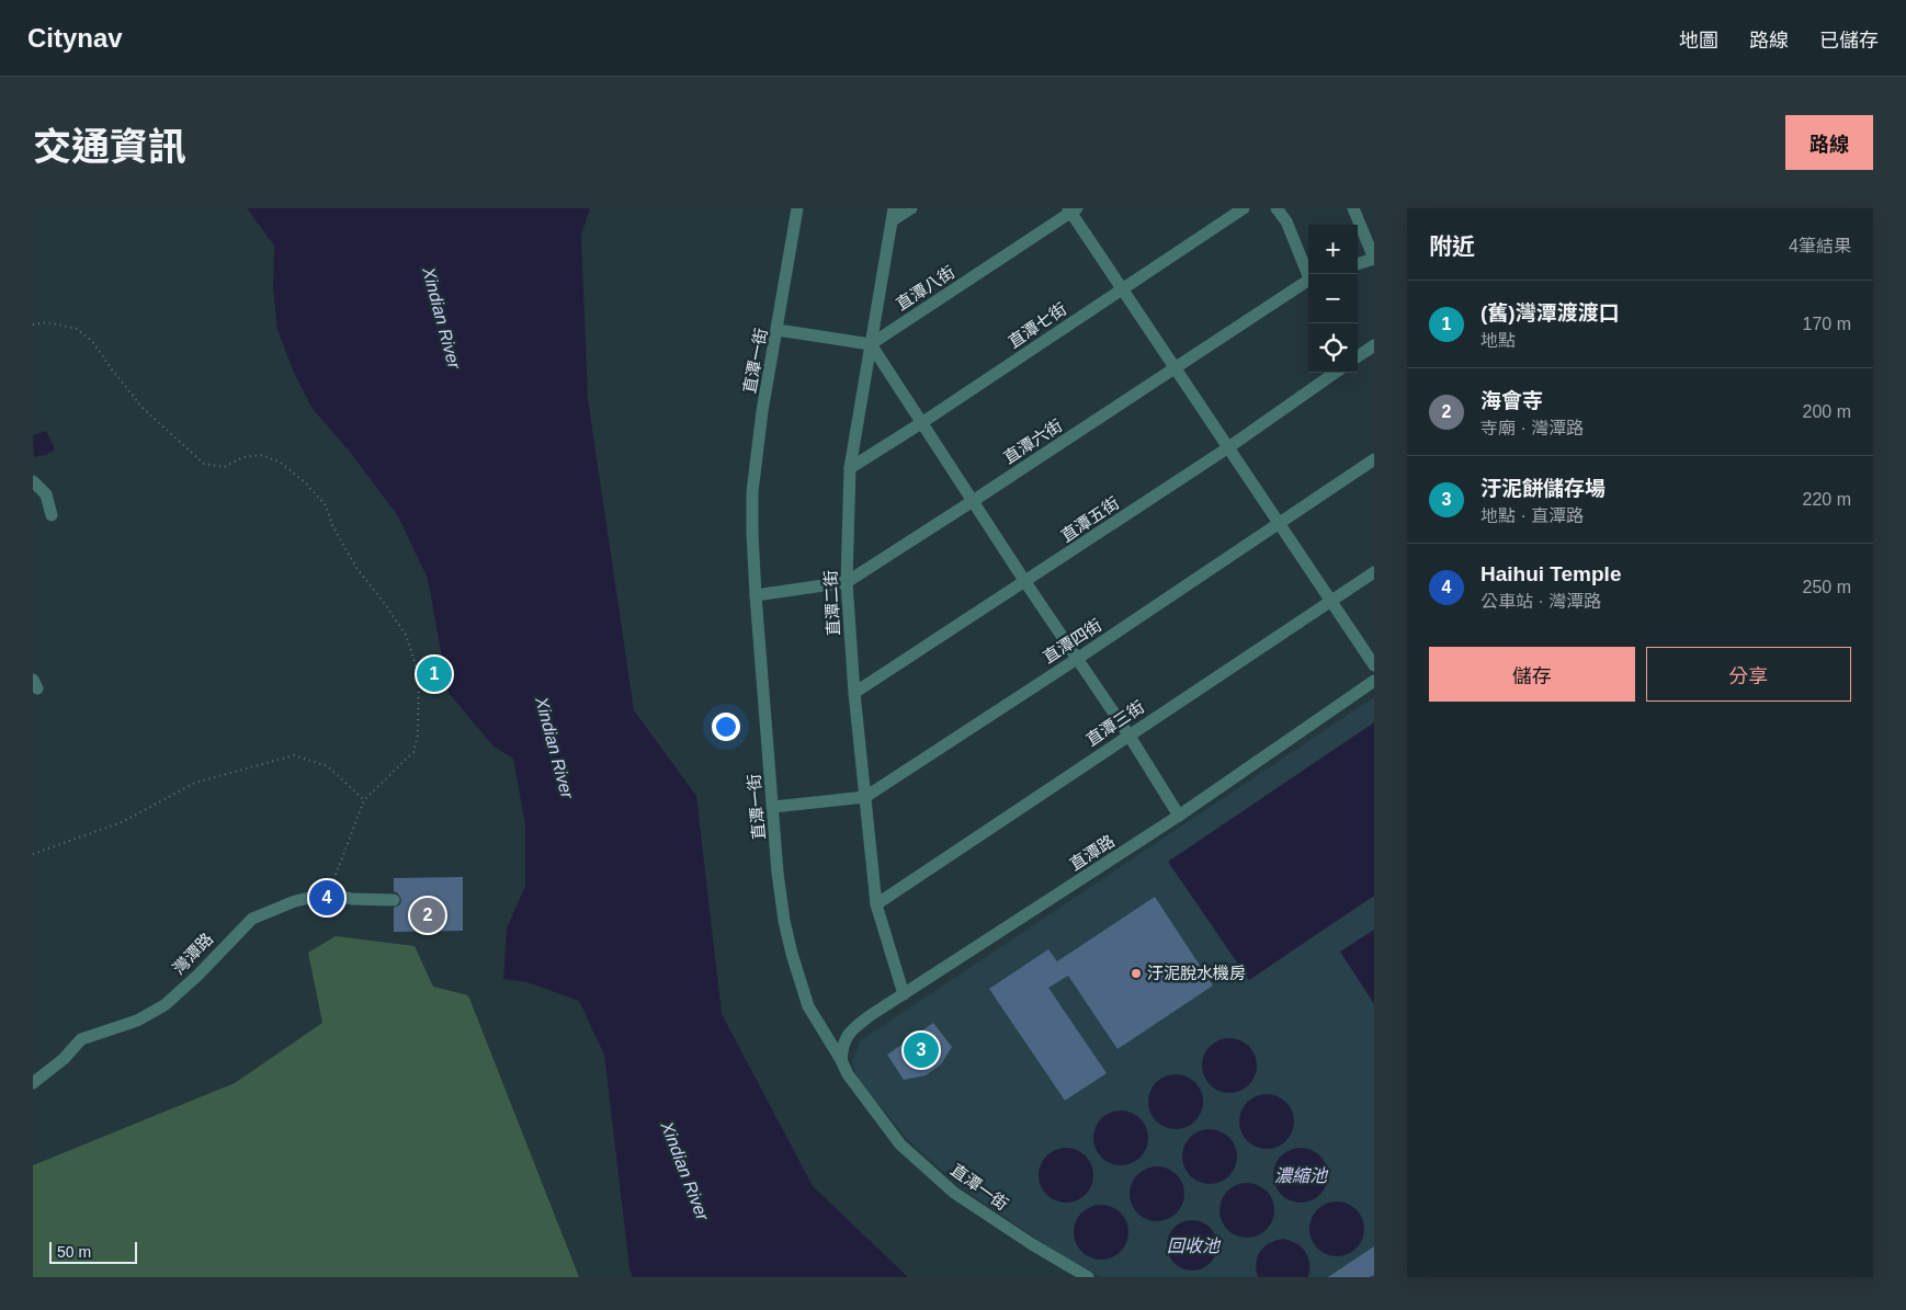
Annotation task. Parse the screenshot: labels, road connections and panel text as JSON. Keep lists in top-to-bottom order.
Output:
{
  "streets": {
    "street": [
      "直潭八街",
      "直潭七街",
      "直潭一街",
      "直潭六街",
      "直潭五街",
      "直潭二街",
      "直潭四街",
      "直潭三街",
      "直潭路",
      "灣潭路"
    ]
  },
  "crossings": [
    ["直潭八街", "直潭二街"],
    ["直潭七街", "直潭二街"],
    ["直潭一街", "直潭六街"],
    ["直潭一街", "直潭四街"],
    ["直潭一街", "直潭路"],
    ["直潭六街", "直潭二街"],
    ["直潭五街", "直潭二街"],
    ["直潭二街", "直潭四街"],
    ["直潭二街", "直潭三街"],
    ["直潭二街", "直潭路"]
  ],
  "water": ["Xindian River", "濃縮池", "回收池"],
  "places": ["汙泥脫水機房"],
  "scale_bar": "50 m",
  "page": {
    "header": "Citynav",
    "nav": ["地圖", "路線", "已儲存"],
    "title": "交通資訊",
    "buttons": [
      "路線",
      ["儲存", "分享"]
    ],
    "heading": ["附近", "4筆結果"],
    "map_buttons": ["+", "−"],
    "list": [
      {
        "mark": "1",
        "name": "(舊)灣潭渡渡口",
        "note": "地點",
        "value": "170 m"
      },
      {
        "mark": "2",
        "name": "海會寺",
        "note": "寺廟 · 灣潭路",
        "value": "200 m"
      },
      {
        "mark": "3",
        "name": "汙泥餅儲存場",
        "note": "地點 · 直潭路",
        "value": "220 m"
      },
      {
        "mark": "4",
        "name": "Haihui Temple",
        "note": "公車站 · 灣潭路",
        "value": "250 m"
      }
    ],
    "pins": [
      "1",
      "4",
      "2",
      "3"
    ],
    "scale": "50 m"
  }
}
